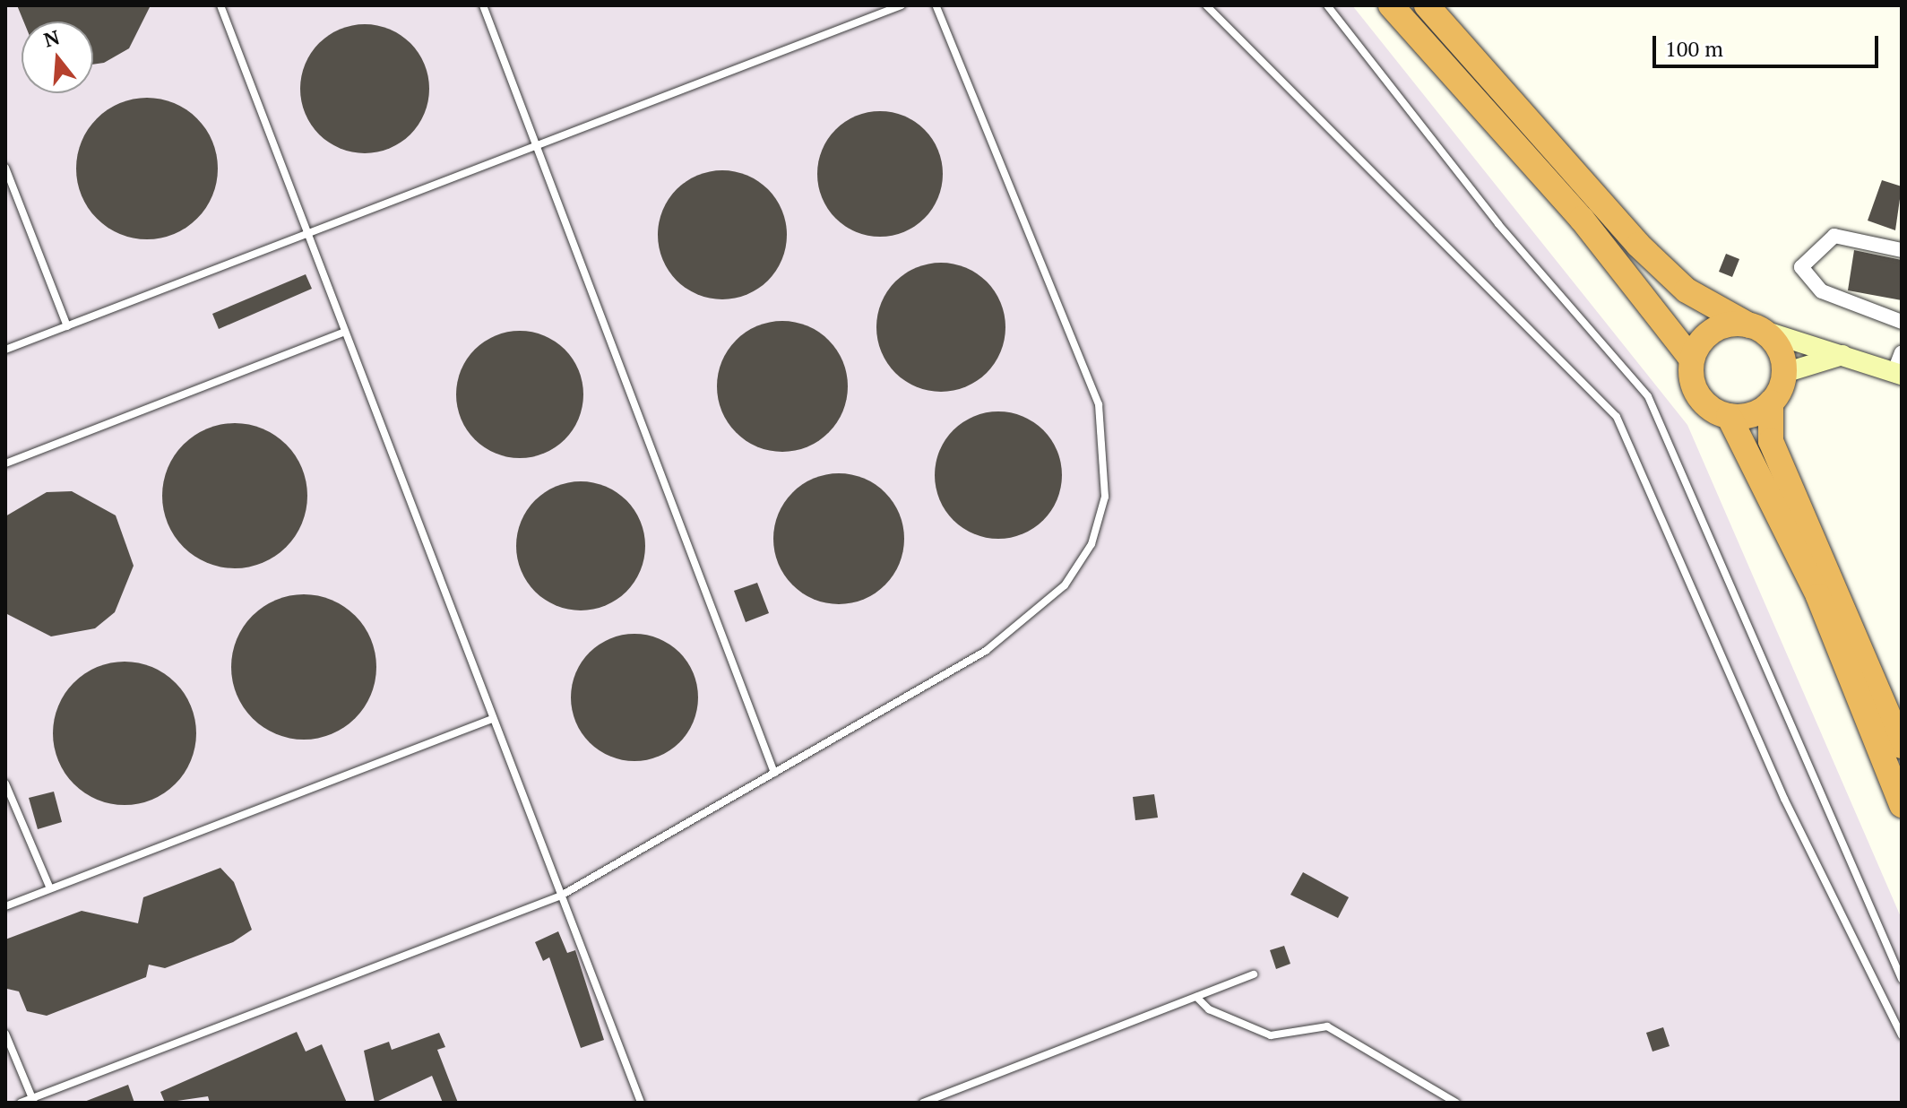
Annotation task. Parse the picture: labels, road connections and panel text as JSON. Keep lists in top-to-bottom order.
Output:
{
  "scale_bar": "100 m",
  "north": "top"
}
